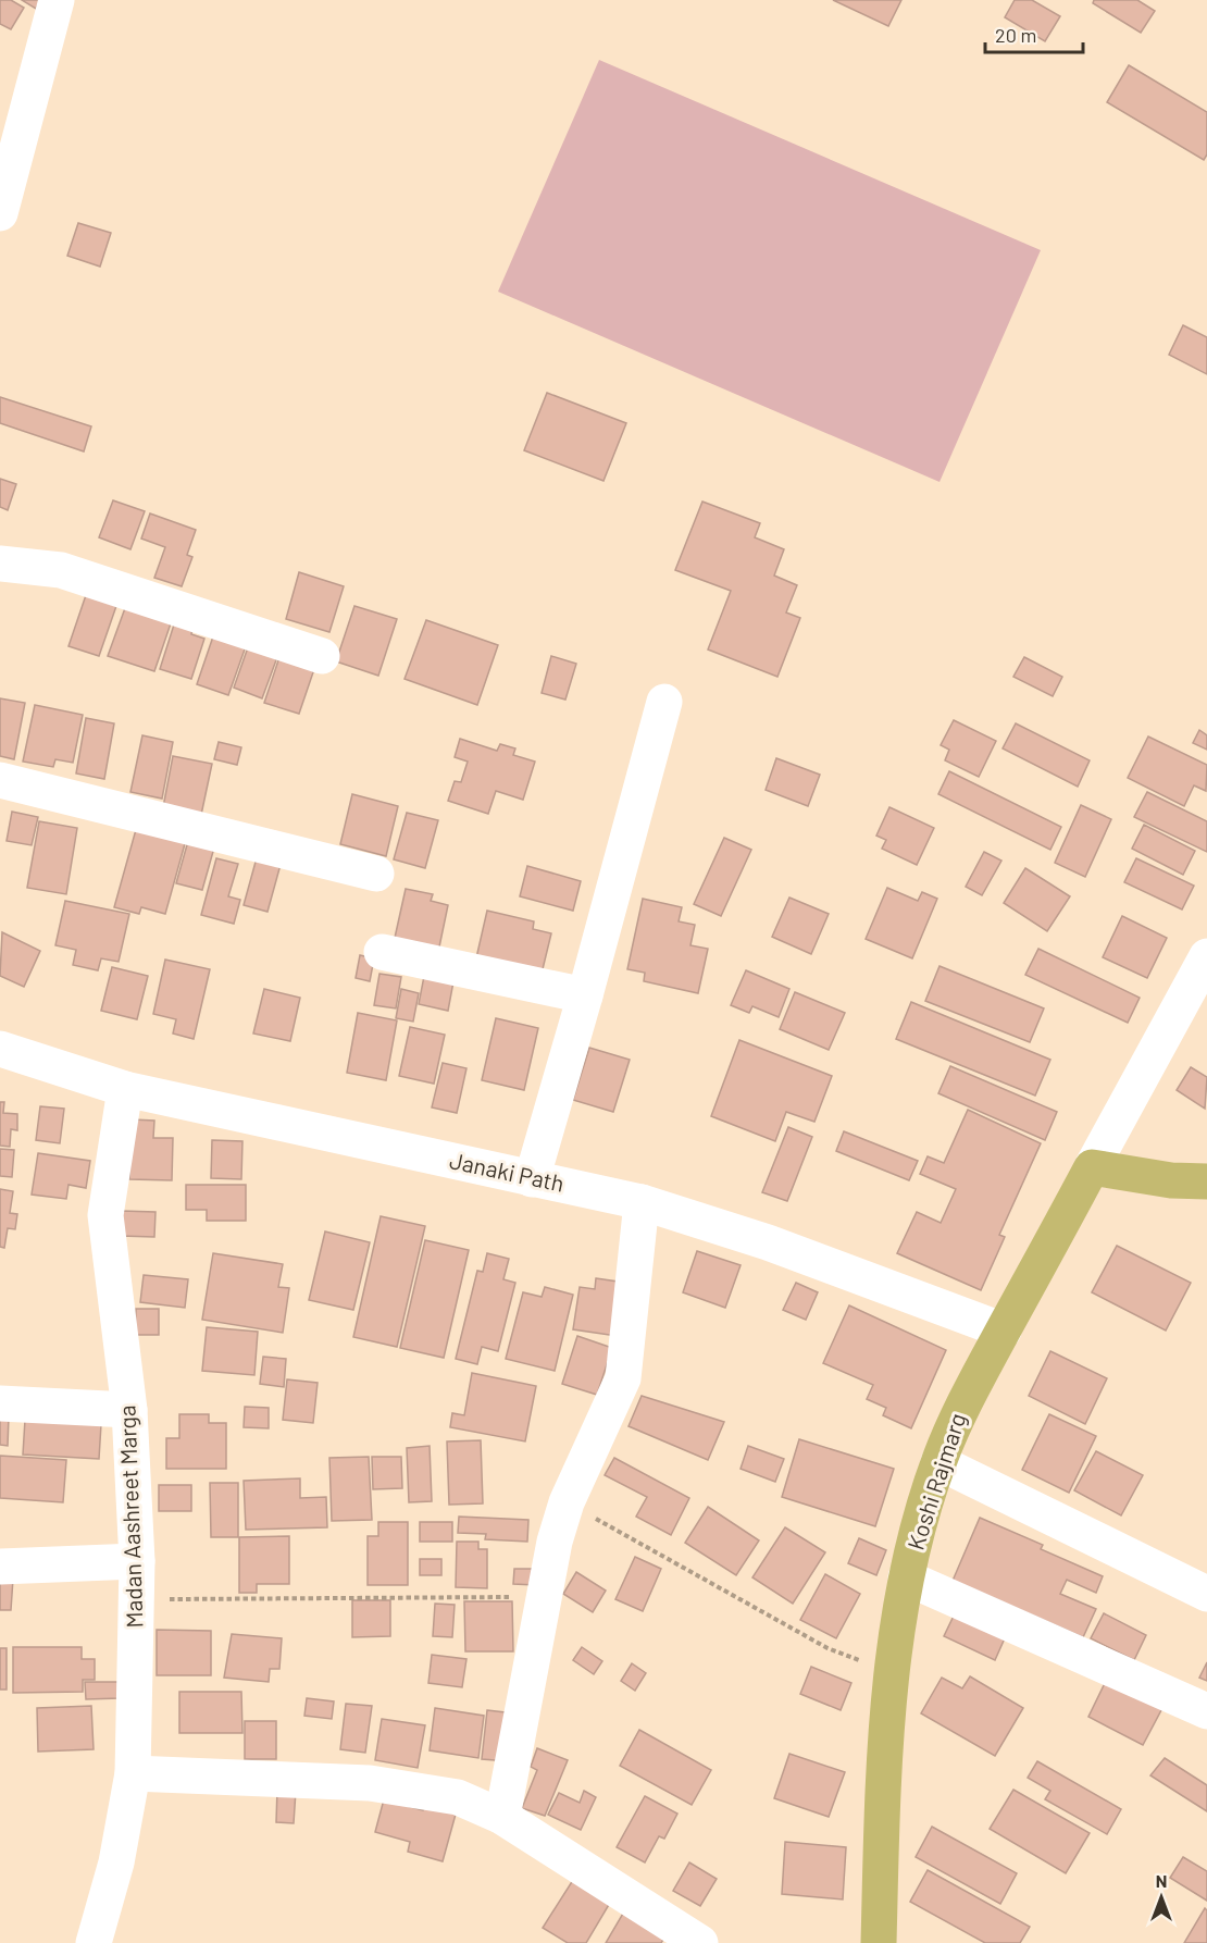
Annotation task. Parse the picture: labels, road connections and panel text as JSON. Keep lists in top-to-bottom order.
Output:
{
  "streets": {
    "main road": ["Koshi Rajmarg"],
    "street": ["Janaki Path", "Madan Aashreet Marga"]
  },
  "crossings": [
    ["Janaki Path", "Koshi Rajmarg"],
    ["Janaki Path", "Madan Aashreet Marga"]
  ],
  "scale_bar": "20 m",
  "north": "top"
}
